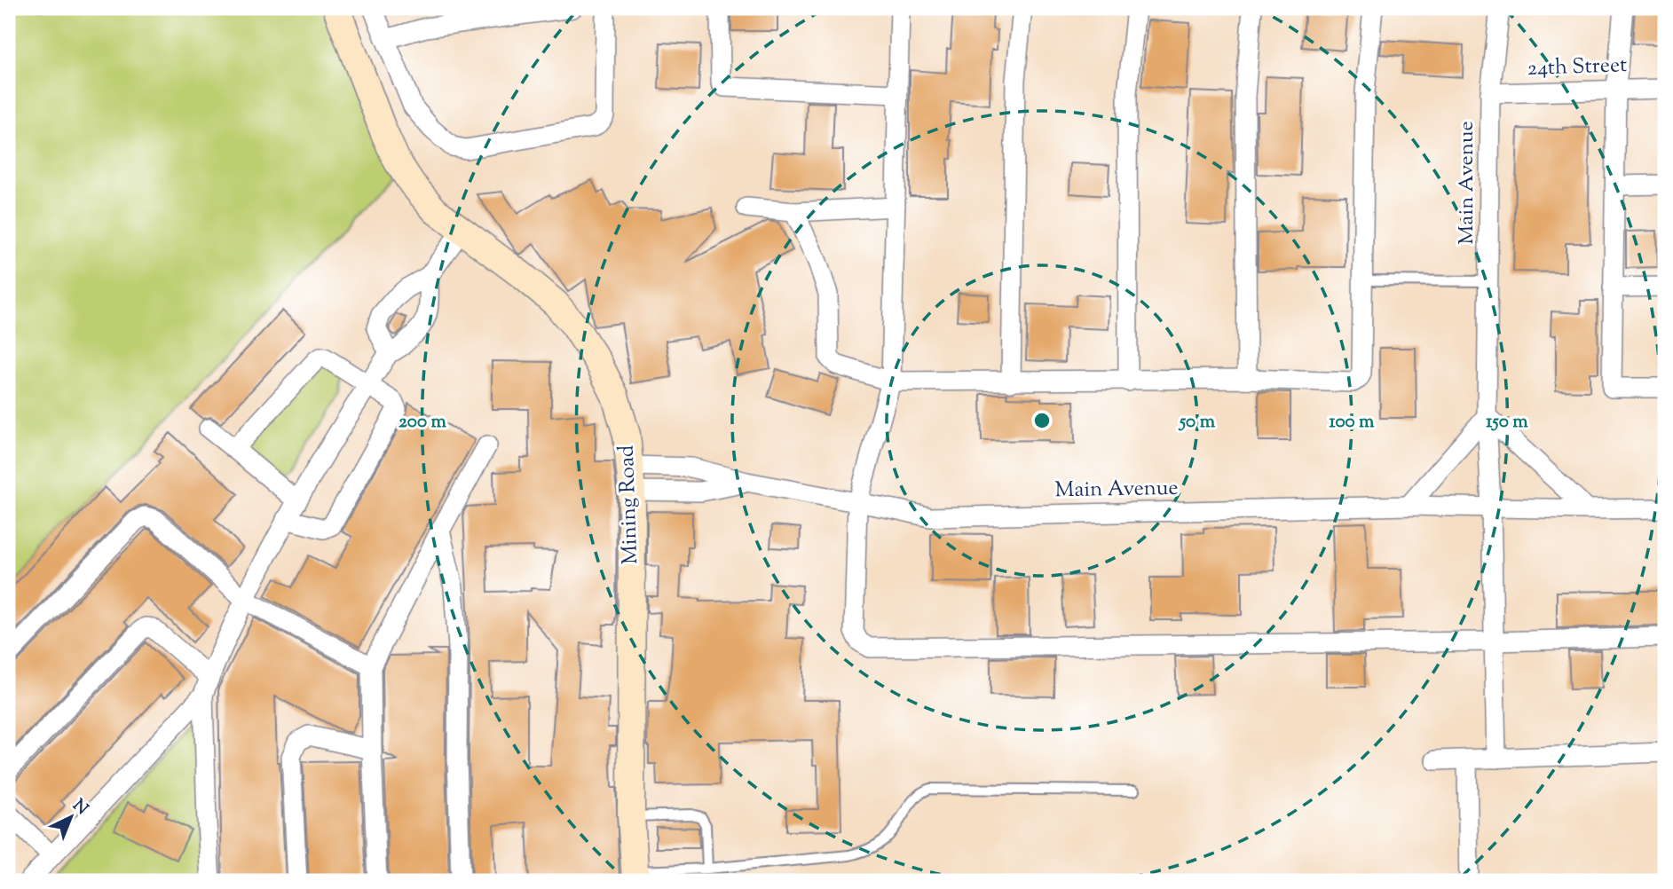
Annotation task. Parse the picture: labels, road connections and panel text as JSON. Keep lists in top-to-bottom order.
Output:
{
  "streets": {
    "street": ["24th Street", "Main Avenue", "Mining Road"]
  },
  "crossings": [
    ["24th Street", "Main Avenue"],
    ["Main Avenue", "Mining Road"]
  ],
  "north": "top right",
  "rings": [
    "50 m",
    "100 m",
    "150 m",
    "200 m"
  ]
}
